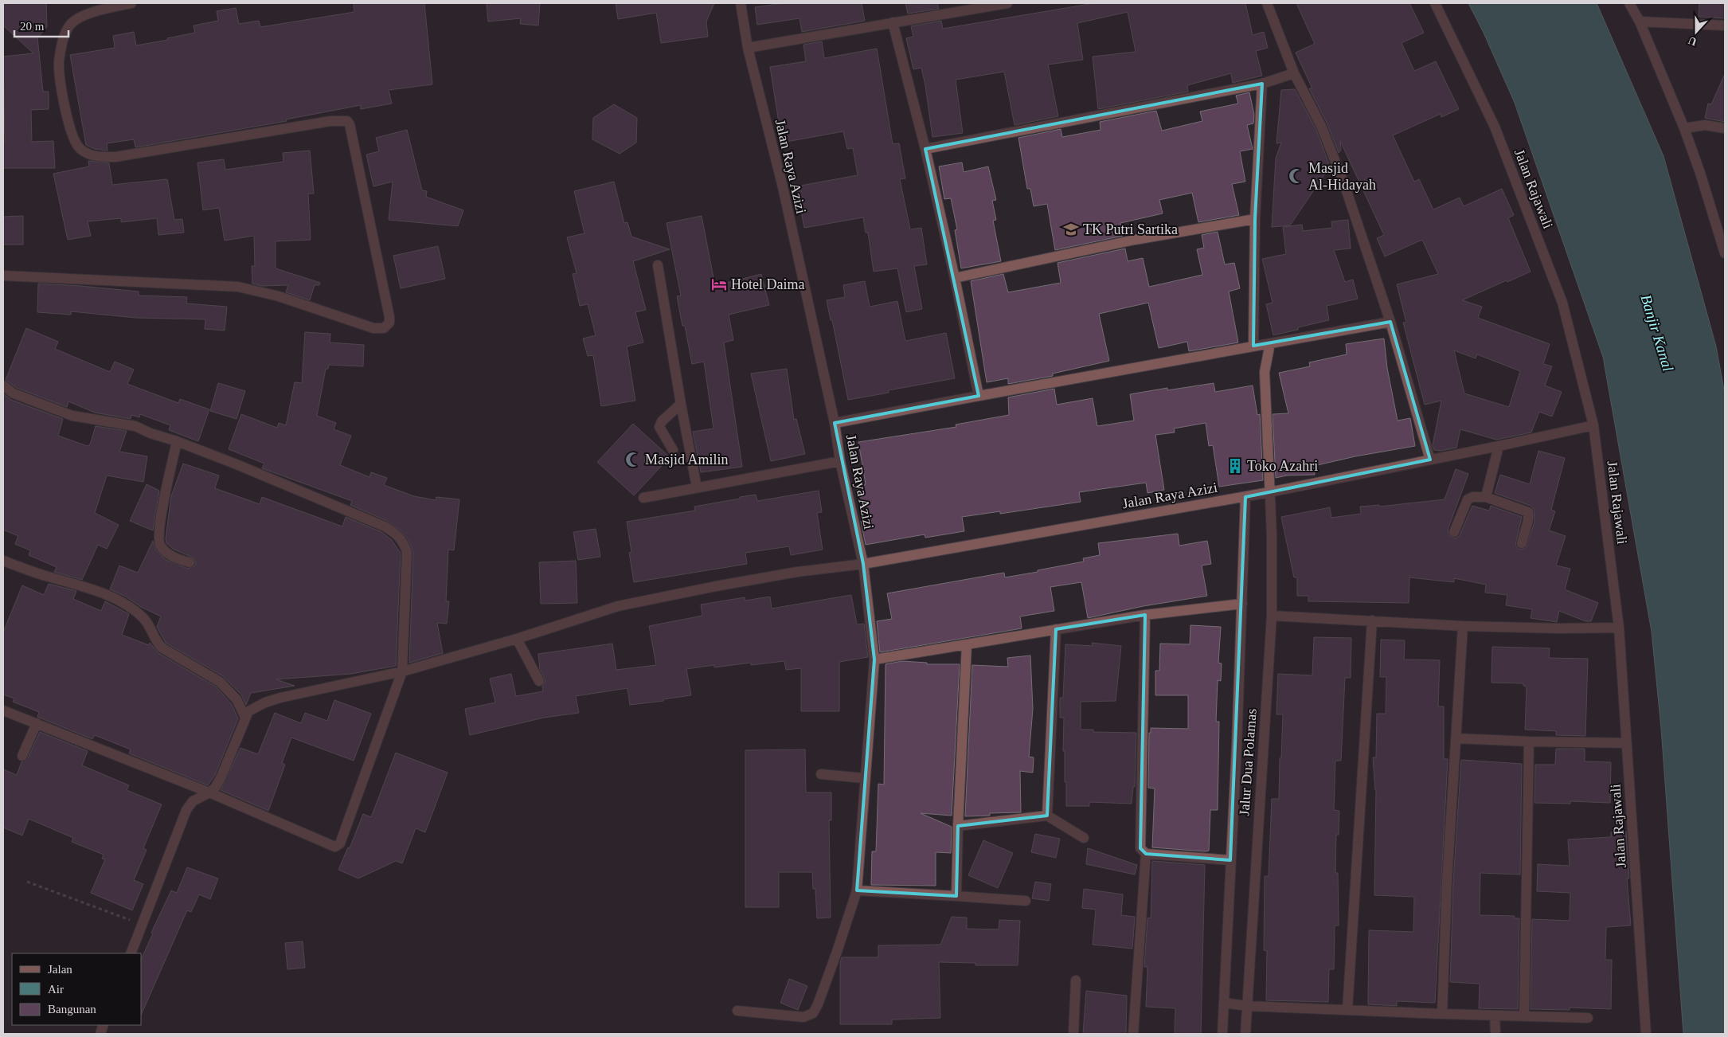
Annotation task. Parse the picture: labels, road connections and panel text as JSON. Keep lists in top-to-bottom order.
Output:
{
  "streets": {
    "street": ["Jalan Raya Azizi", "Jalan Rajawali", "Jalur Dua Polamas"]
  },
  "crossings": [
    ["Jalan Raya Azizi", "Jalan Rajawali"],
    ["Jalan Raya Azizi", "Jalur Dua Polamas"]
  ],
  "water": ["Banjir Kanal"],
  "places": {
    "mosque": ["Masjid Al-Hidayah", "Masjid Amilin"],
    "school or university": ["TK Putri Sartika"],
    "hotel": ["Hotel Daima"],
    "building": ["Toko Azahri"]
  },
  "legend": ["Jalan", "Air", "Bangunan"],
  "scale_bar": "20 m",
  "north": "bottom"
}
